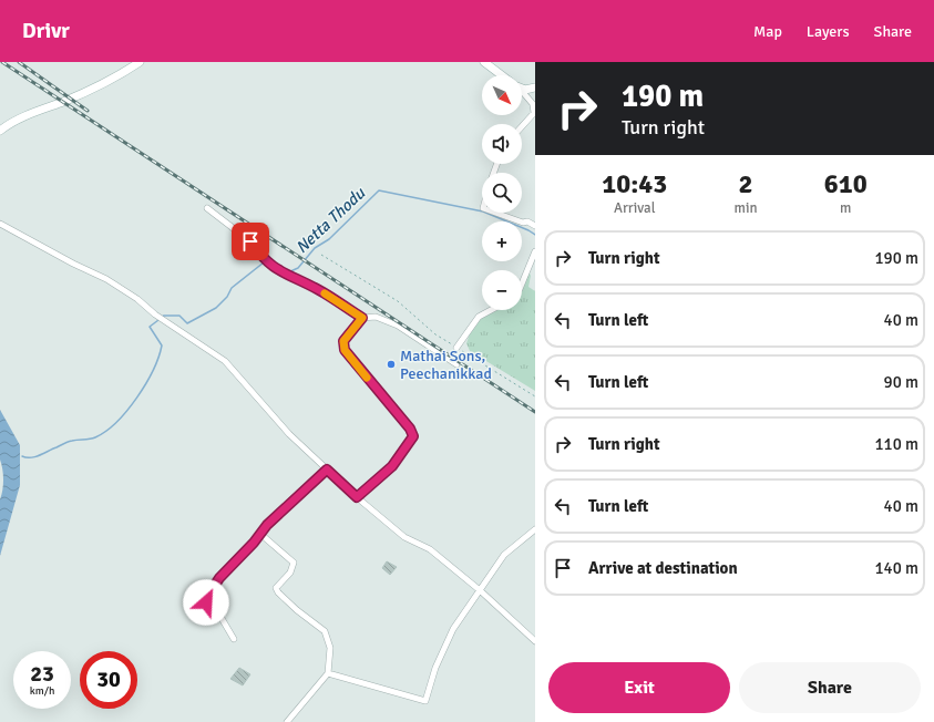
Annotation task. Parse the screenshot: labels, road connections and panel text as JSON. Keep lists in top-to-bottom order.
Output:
{
  "water": ["Netta Thodu"],
  "places": ["Mathai Sons, Peechanikkad"],
  "north": "bottom right",
  "page": {
    "header": "Drivr",
    "nav": ["Map", "Layers", "Share"],
    "turn": ["190 m", "Turn right"],
    "map_buttons": ["+", "−"],
    "eta": [
      "10:43",
      "Arrival",
      "2",
      "min",
      "610",
      "m"
    ],
    "list": [
      {
        "name": "Turn right",
        "value": "190 m"
      },
      {
        "name": "Turn left",
        "value": "40 m"
      },
      {
        "name": "Turn left",
        "value": "90 m"
      },
      {
        "name": "Turn right",
        "value": "110 m"
      },
      {
        "name": "Turn left",
        "value": "40 m"
      },
      {
        "name": "Arrive at destination",
        "value": "140 m"
      }
    ],
    "speed": "23 km/h",
    "limit": "30",
    "buttons": ["Exit", "Share"]
  }
}
